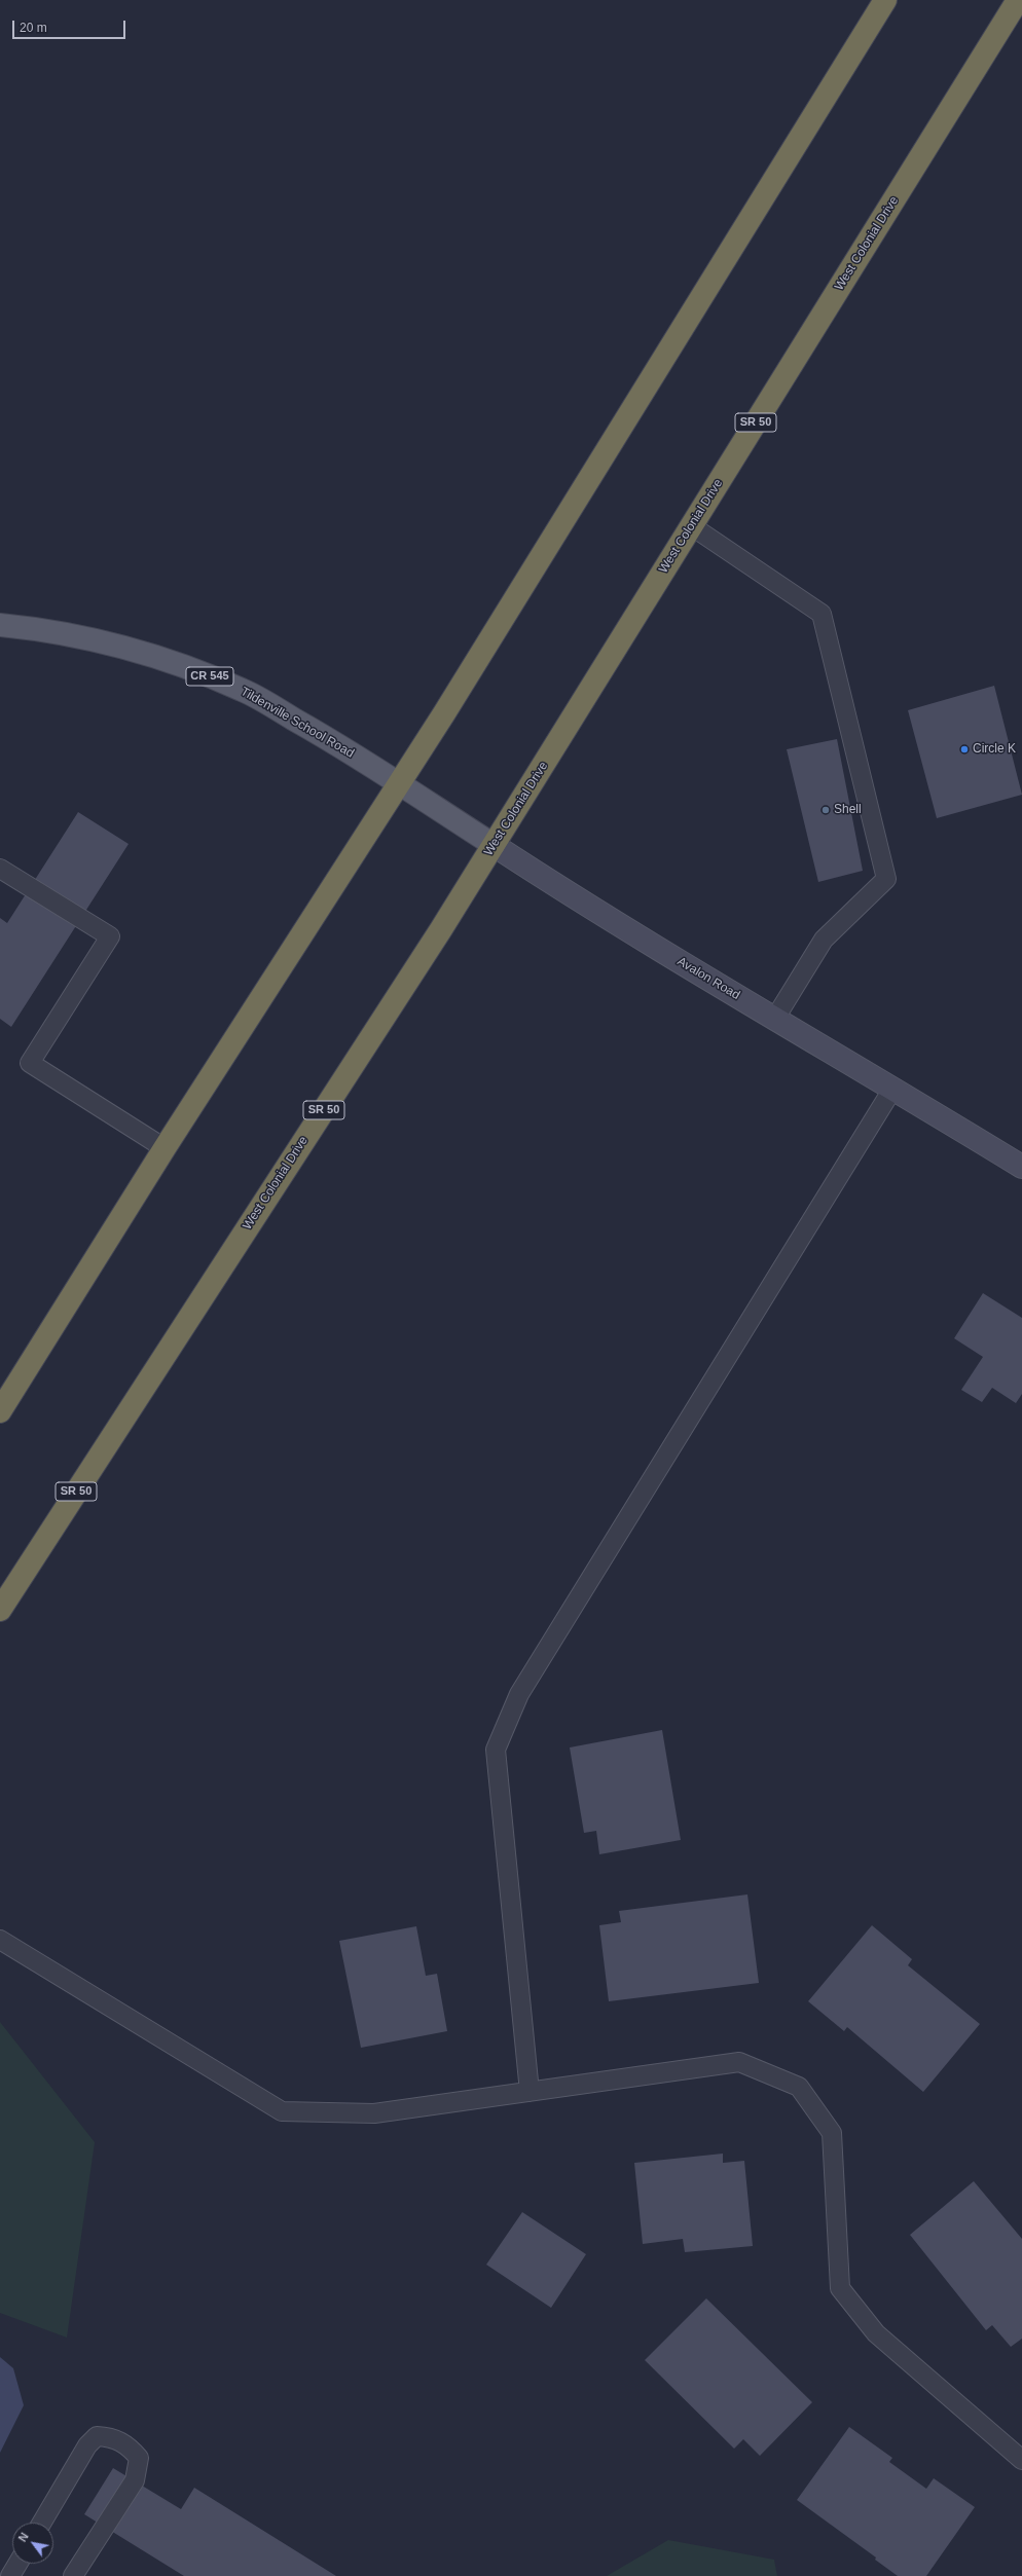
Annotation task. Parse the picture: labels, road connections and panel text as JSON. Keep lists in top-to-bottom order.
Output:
{
  "streets": {
    "highway": ["West Colonial Drive", "SR 50"],
    "main road": ["CR 545", "Tildenville School Road", "Avalon Road"]
  },
  "crossings": [
    ["West Colonial Drive", "Avalon Road"],
    ["Tildenville School Road", "Avalon Road"]
  ],
  "places": ["Circle K", "Shell"],
  "scale_bar": "20 m",
  "north": "top left"
}
